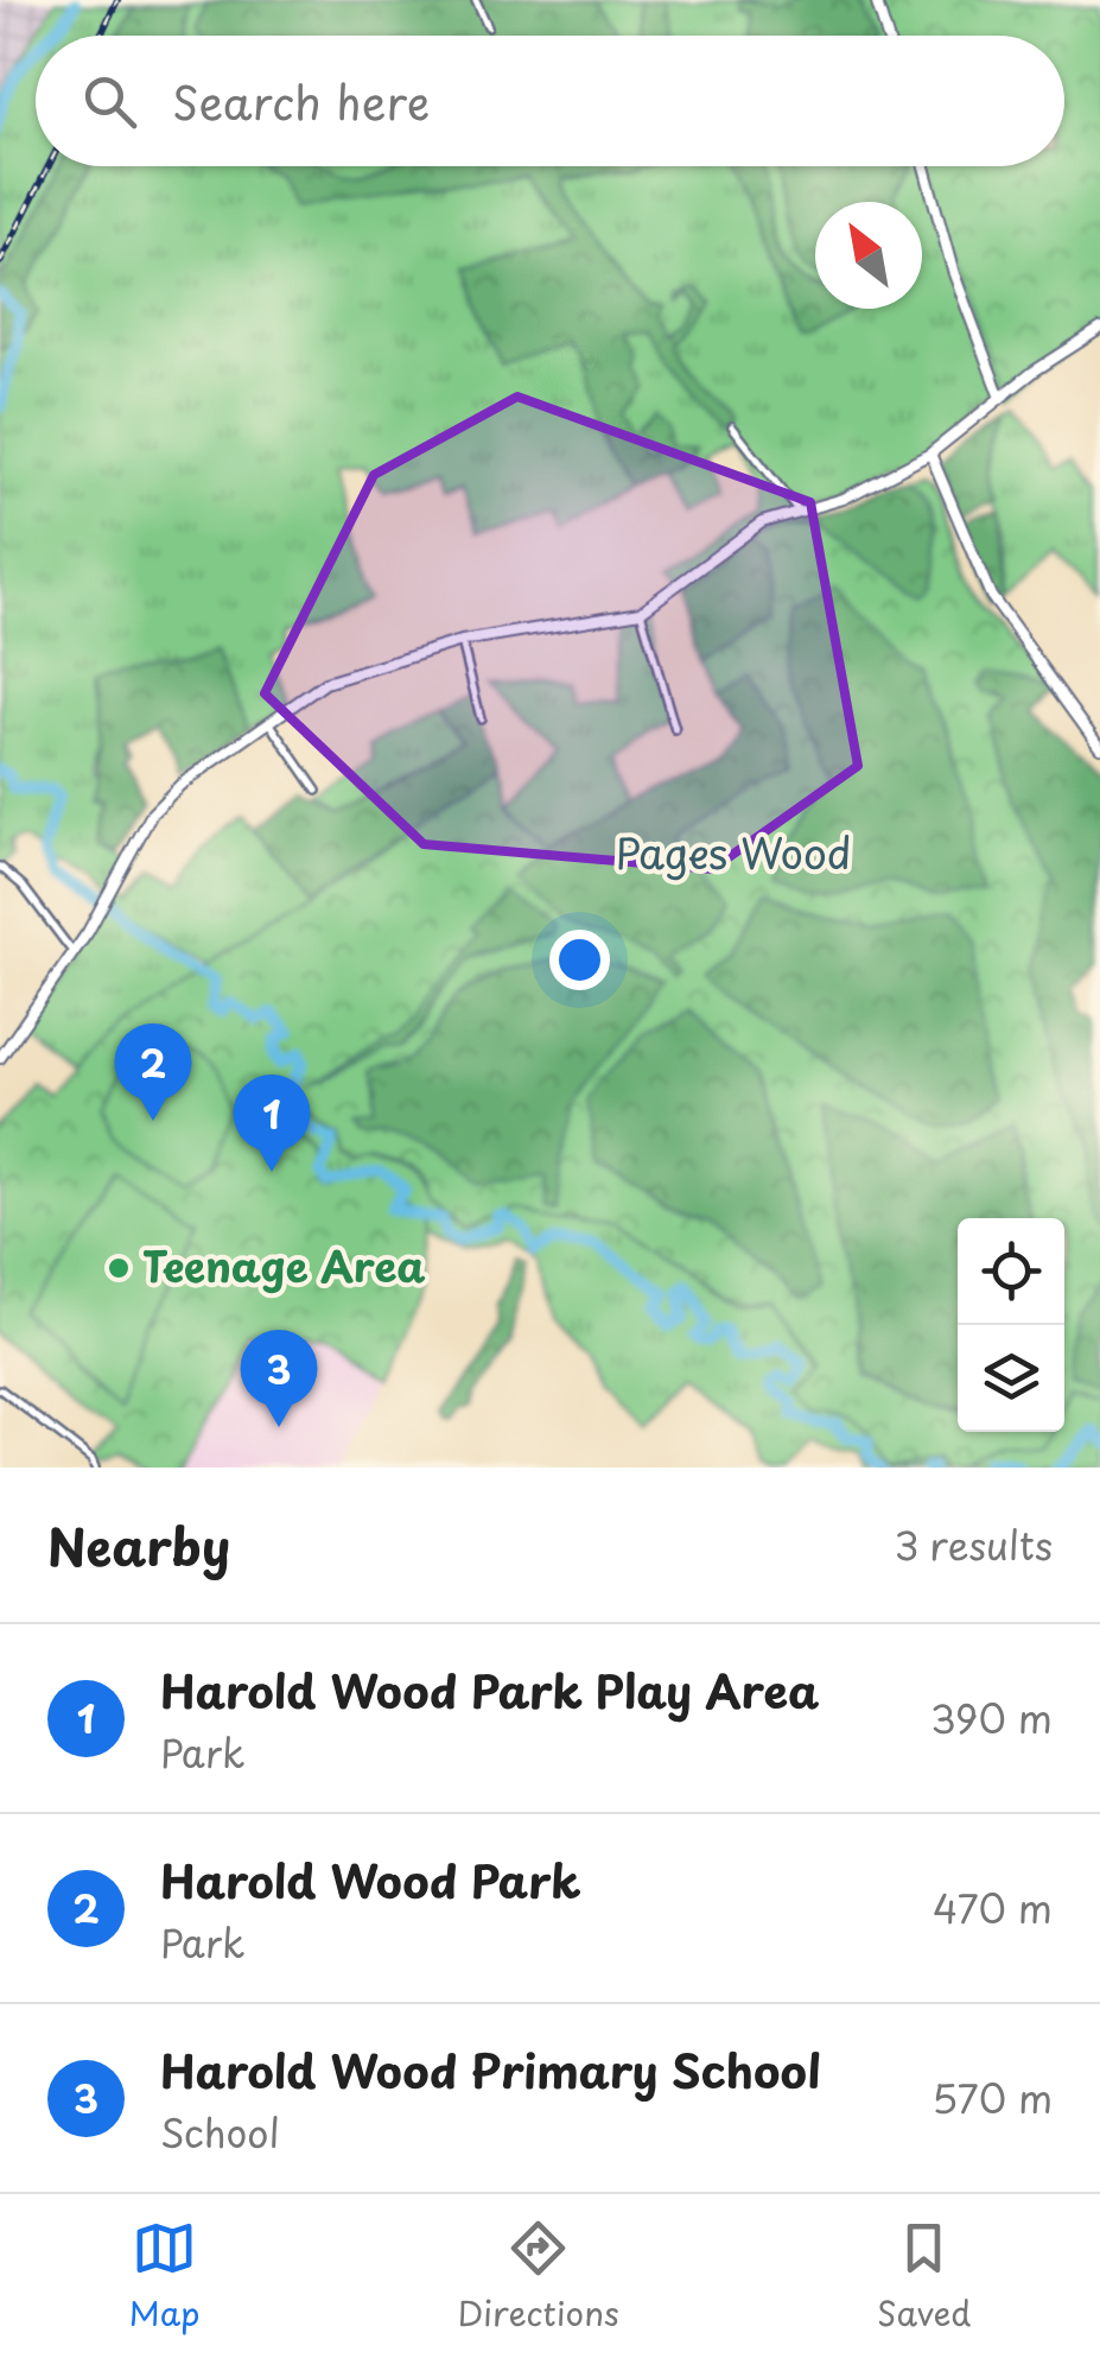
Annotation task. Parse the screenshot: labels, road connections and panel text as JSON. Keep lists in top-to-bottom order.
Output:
{
  "parks": ["Pages Wood"],
  "places": ["Teenage Area"],
  "north": "top left",
  "page": {
    "search": "Search here",
    "pins": ["2", "1", "3"],
    "heading": ["Nearby", "3 results"],
    "list": [
      {
        "mark": "1",
        "name": "Harold Wood Park Play Area",
        "note": "Park",
        "value": "390 m"
      },
      {
        "mark": "2",
        "name": "Harold Wood Park",
        "note": "Park",
        "value": "470 m"
      },
      {
        "mark": "3",
        "name": "Harold Wood Primary School",
        "note": "School",
        "value": "570 m"
      }
    ],
    "nav": ["Map", "Directions", "Saved"]
  }
}
